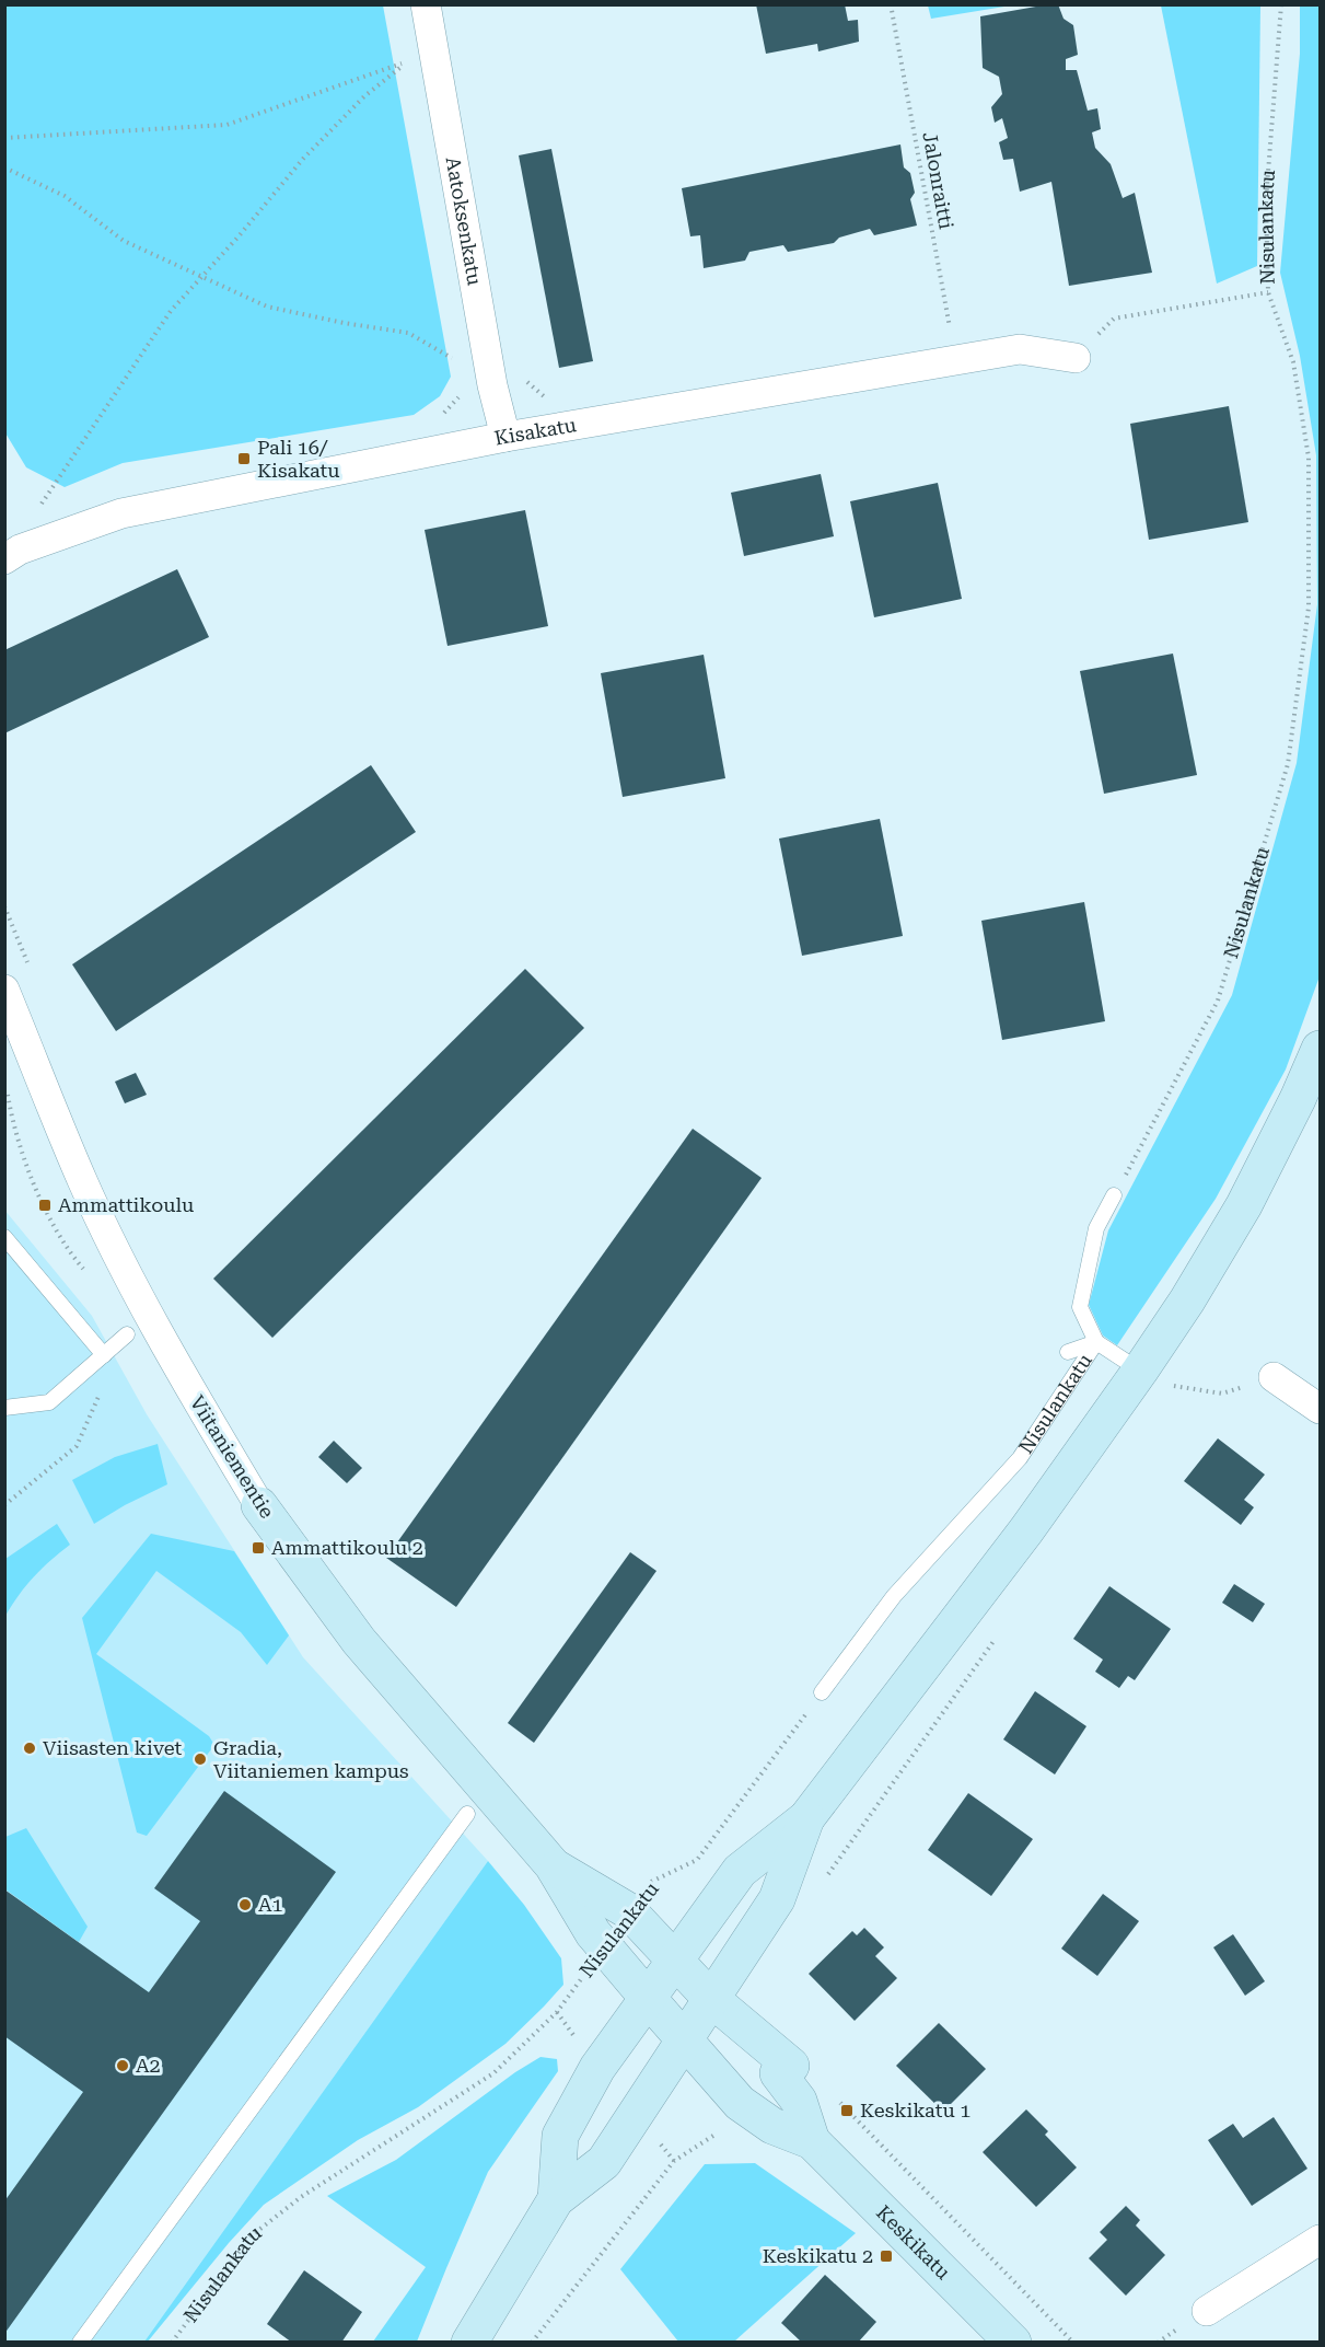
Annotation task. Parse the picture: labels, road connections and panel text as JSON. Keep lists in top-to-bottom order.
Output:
{
  "streets": {
    "main road": ["Viitaniementie", "Keskikatu"],
    "street": ["Aatoksenkatu", "Kisakatu"],
    "lane": ["Nisulankatu"],
    "path": ["Jalonraitti"]
  },
  "crossings": [
    ["Jalonraitti", "Kisakatu"],
    ["Aatoksenkatu", "Kisakatu"],
    ["Nisulankatu", "Viitaniementie"],
    ["Viitaniementie", "Keskikatu"]
  ],
  "places": {
    "transit": [
      "Pali 16/ Kisakatu",
      "Ammattikoulu",
      "Ammattikoulu 2",
      "Keskikatu 1",
      "Keskikatu 2"
    ],
    "other": [
      "Viisasten kivet",
      "Gradia, Viitaniemen kampus",
      "A1",
      "A2"
    ]
  }
}
